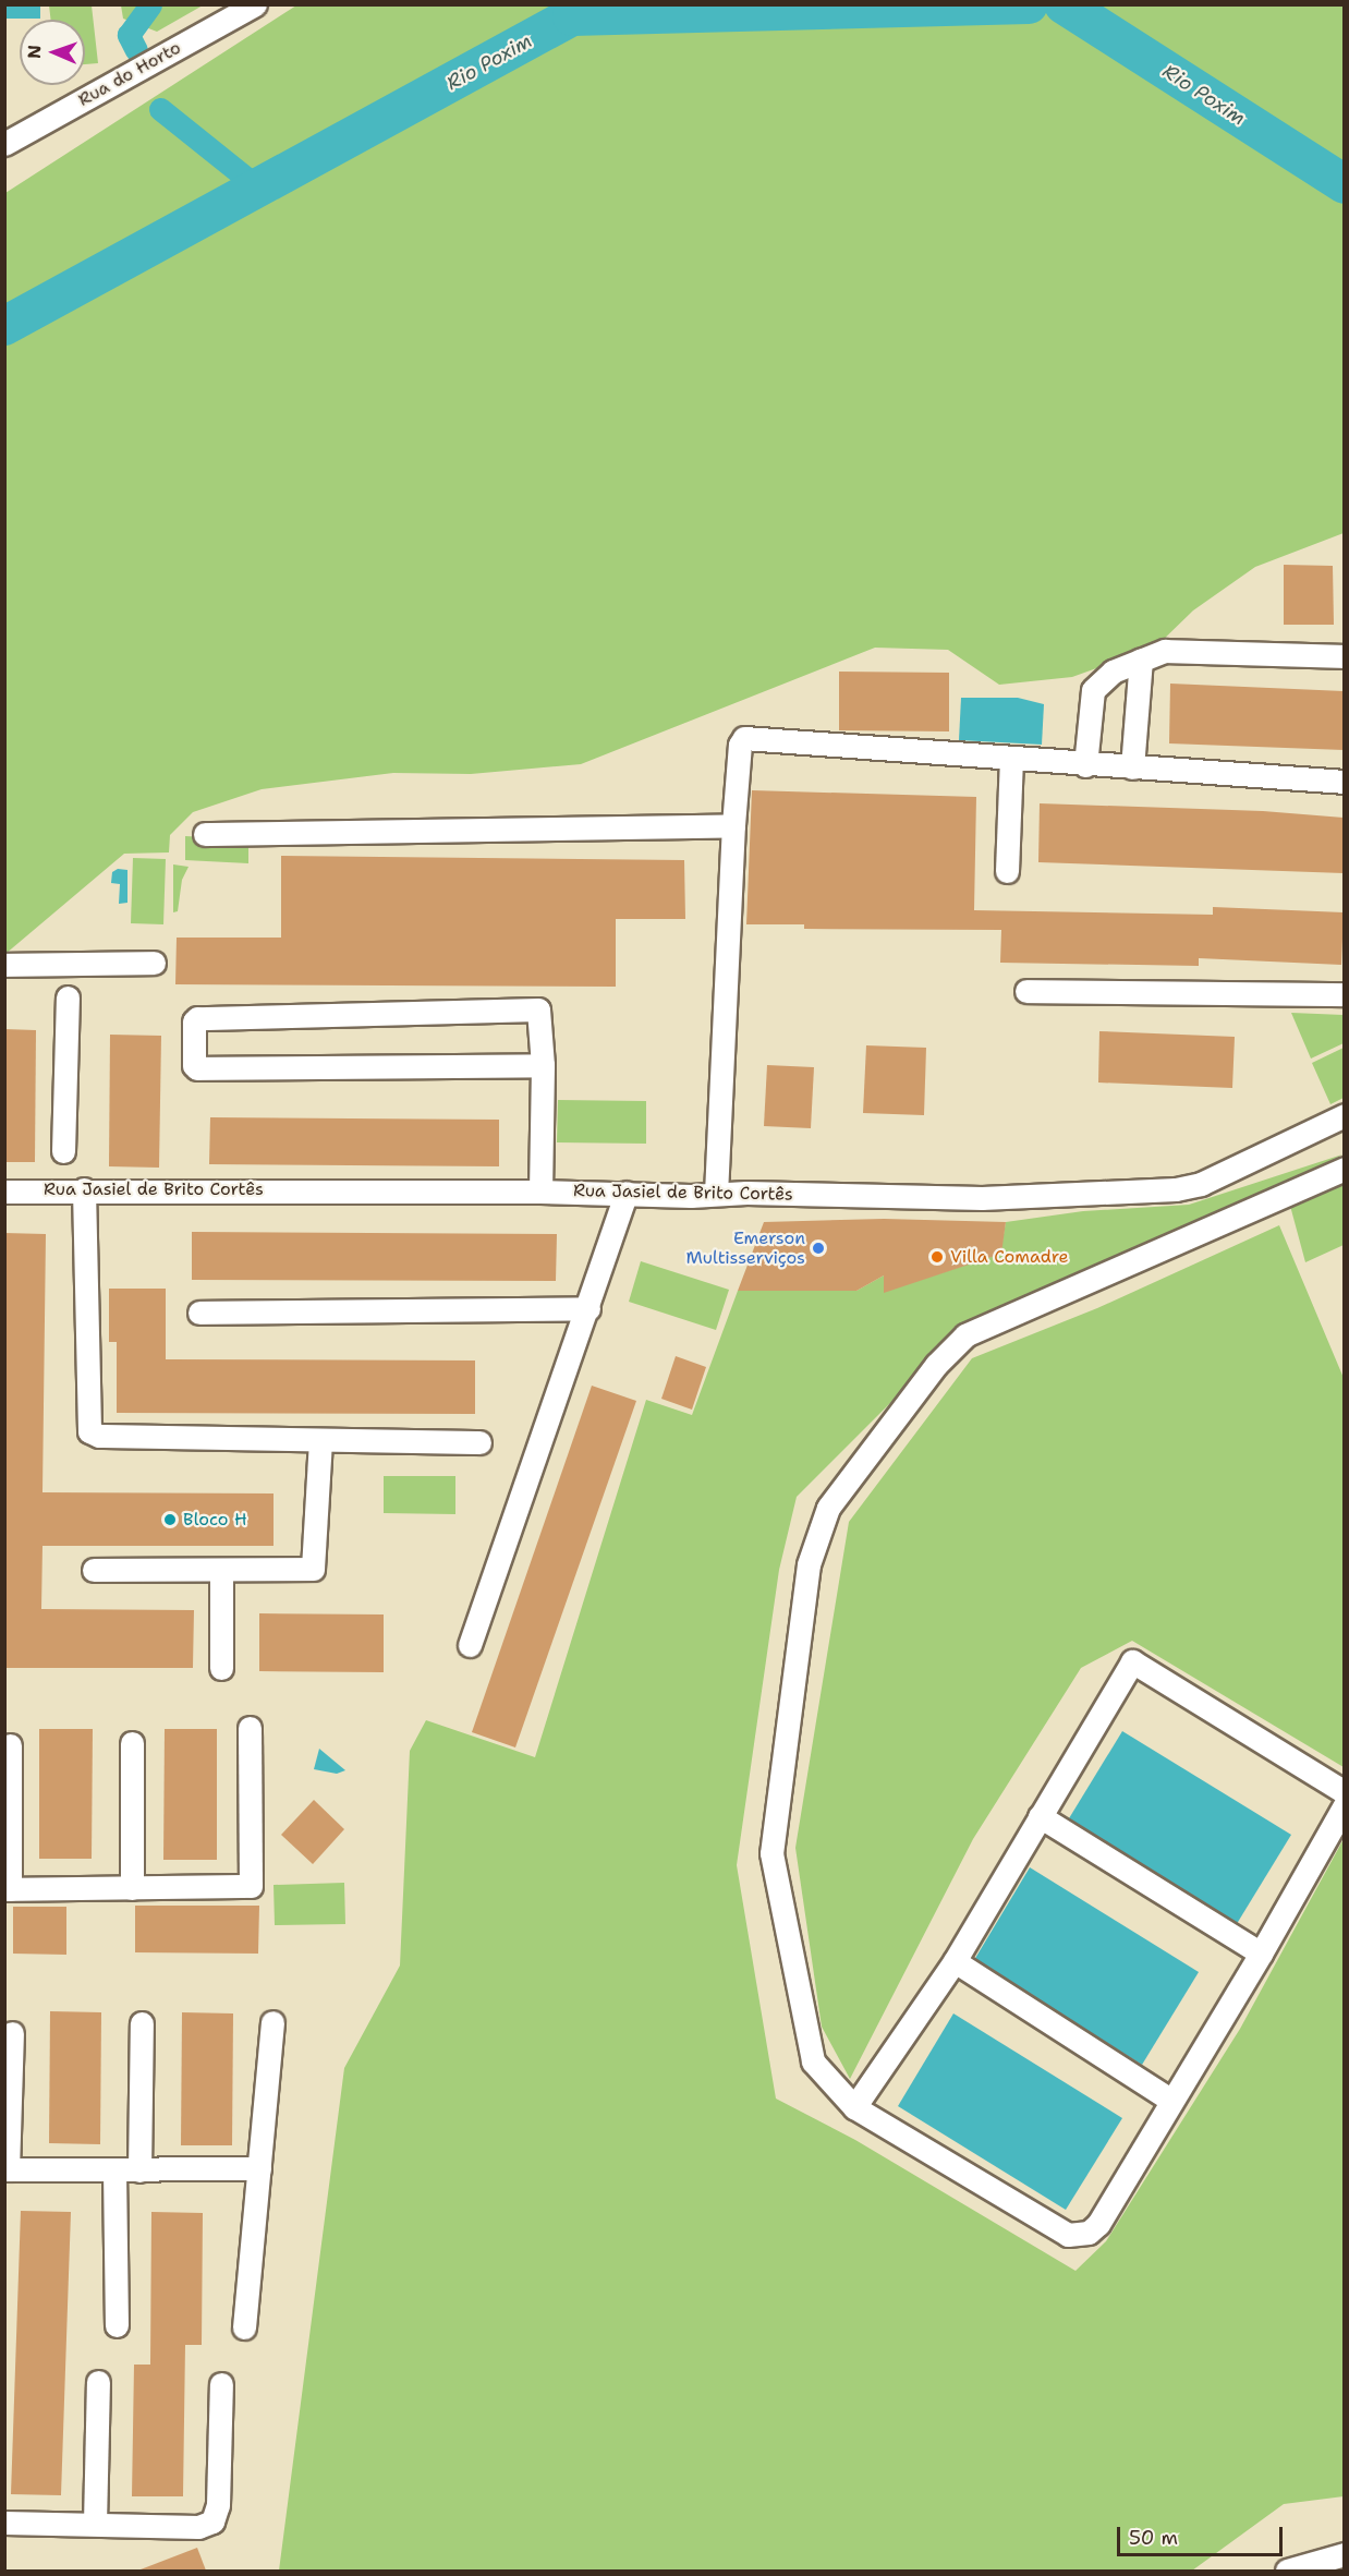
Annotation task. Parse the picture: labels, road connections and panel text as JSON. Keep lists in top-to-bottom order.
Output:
{
  "streets": {
    "street": ["Rua do Horto", "Rua Jasiel de Brito Cortês"]
  },
  "water": ["Rio Poxim"],
  "places": ["Emerson Multisserviços", "Villa Comadre", "Bloco H"],
  "scale_bar": "50 m",
  "north": "left"
}
